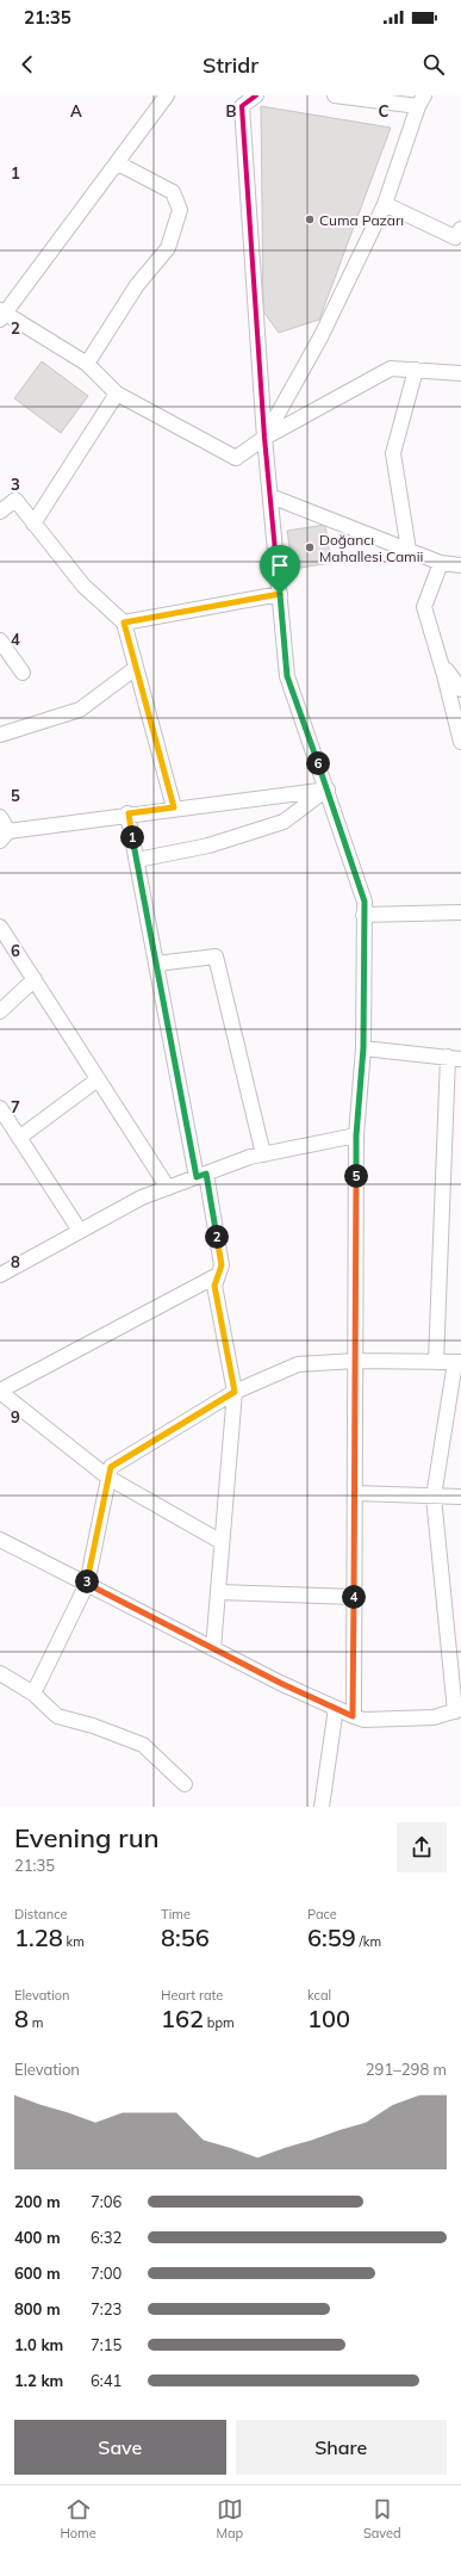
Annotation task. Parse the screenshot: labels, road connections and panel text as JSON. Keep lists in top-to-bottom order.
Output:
{
  "places": ["Cuma Pazarı", "Doğancı Mahallesi Camii"],
  "page": {
    "status": "21:35",
    "header": "Stridr",
    "pins": [
      "6",
      "1",
      "5",
      "2",
      "3",
      "4"
    ],
    "heading": ["Evening run", "21:35"],
    "stats": [
      ["Distance", "1.28 km"],
      ["Time", "8:56"],
      ["Pace", "6:59 /km"],
      ["Elevation", "8 m"],
      ["Heart rate", "162 bpm"],
      ["kcal", "100"]
    ],
    "chart": ["Elevation", "291–298 m"],
    "list": [
      {
        "name": "200 m",
        "note": "7:06"
      },
      {
        "name": "400 m",
        "note": "6:32"
      },
      {
        "name": "600 m",
        "note": "7:00"
      },
      {
        "name": "800 m",
        "note": "7:23"
      },
      {
        "name": "1.0 km",
        "note": "7:15"
      },
      {
        "name": "1.2 km",
        "note": "6:41"
      }
    ],
    "buttons": ["Save", "Share"],
    "tabs": ["Home", "Map", "Saved"]
  },
  "grid": {
    "columns": ["A", "B", "C"],
    "rows": [
      "1",
      "2",
      "3",
      "4",
      "5",
      "6",
      "7",
      "8",
      "9"
    ]
  }
}
